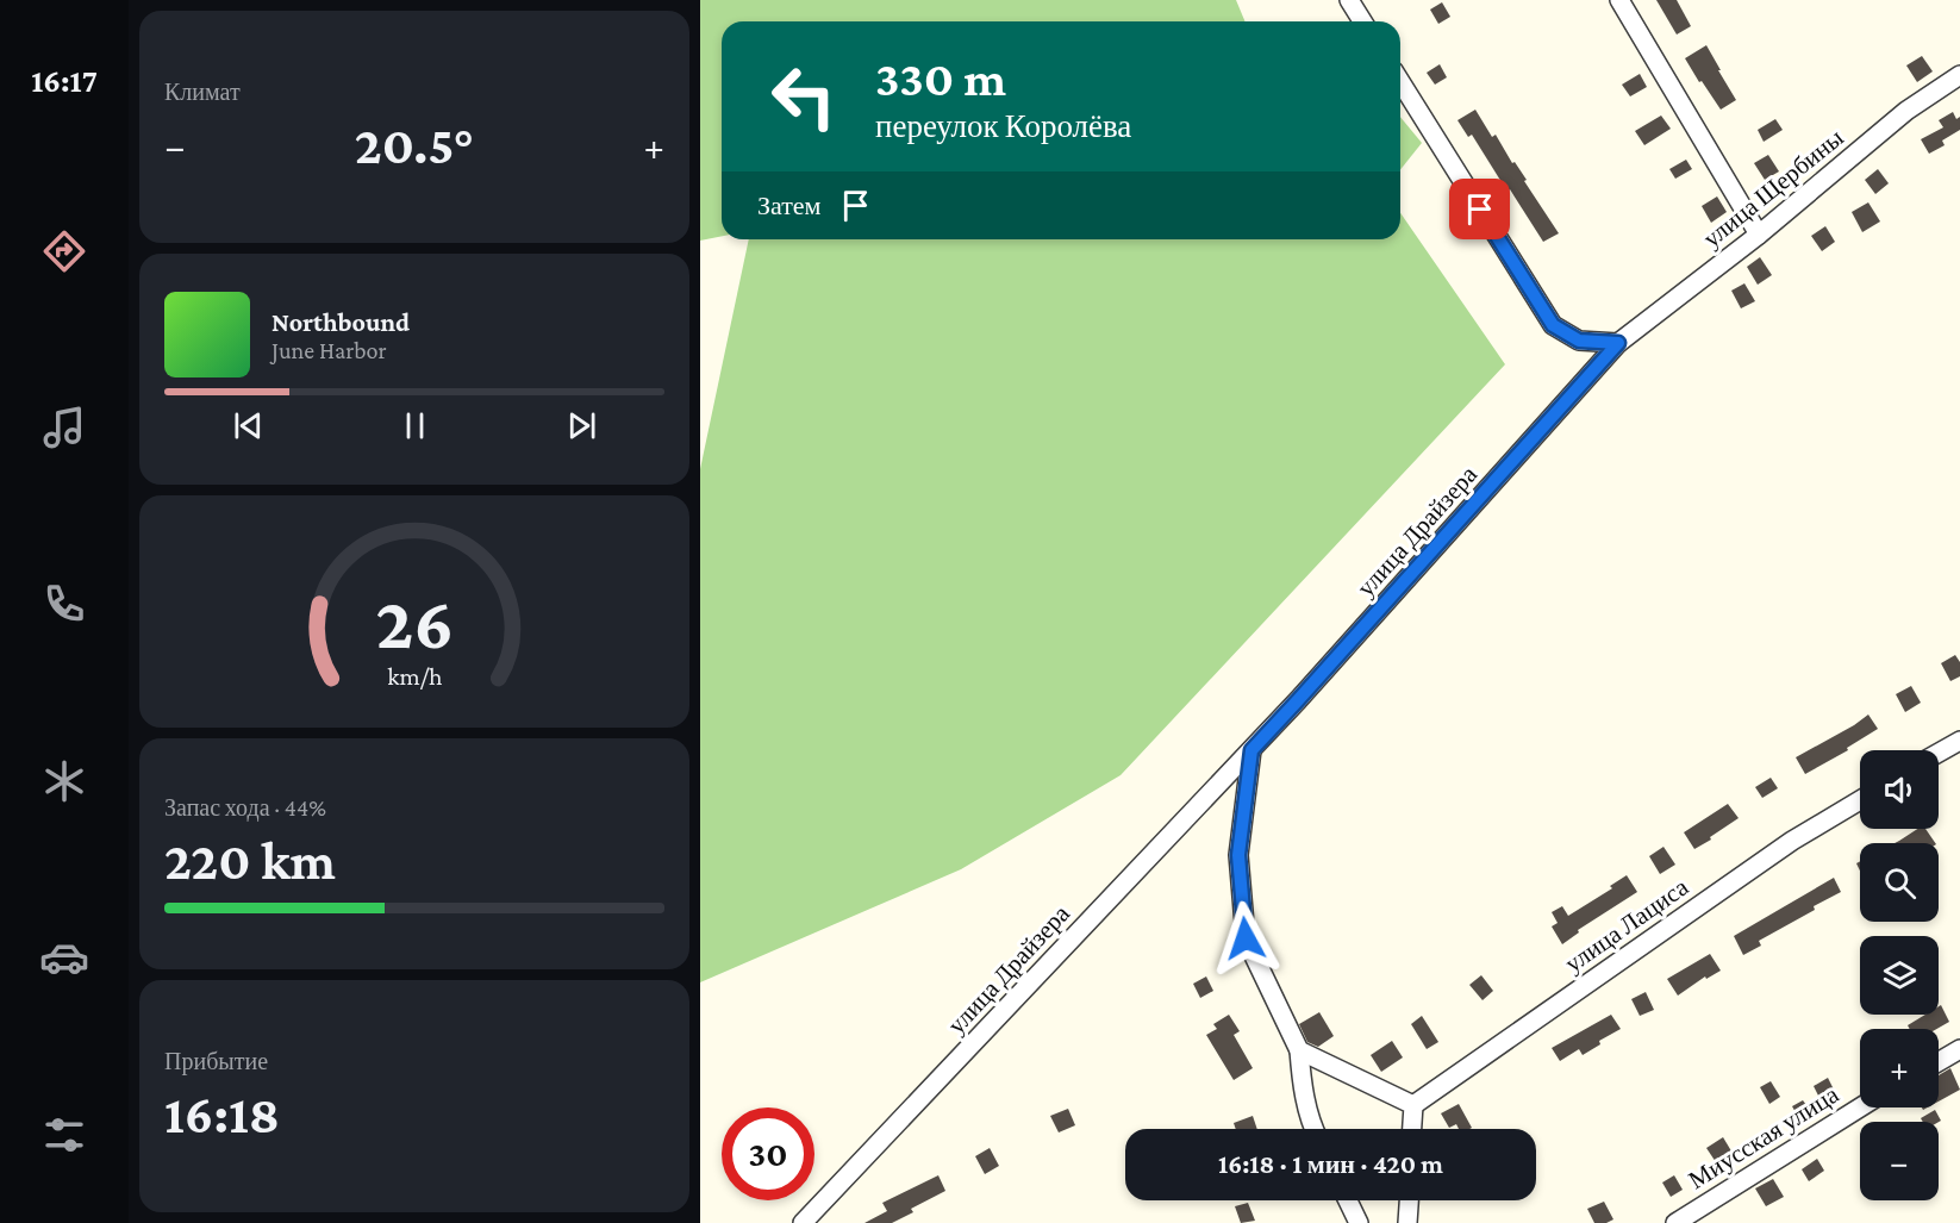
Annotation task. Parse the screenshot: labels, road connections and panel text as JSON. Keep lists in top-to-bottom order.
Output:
{
  "streets": {
    "street": [
      "улица Щербины",
      "улица Драйзера",
      "улица Лациса",
      "Миусская улица"
    ]
  },
  "crossings": [
    ["улица Щербины", "улица Драйзера"]
  ],
  "page": {
    "tabs": "16:17",
    "tile": [
      "Климат",
      ["Запас хода · 44%", "220 km"],
      ["Прибытие", "16:18"]
    ],
    "turn": ["330 m", "переулок Королёва"],
    "heat": ["−", "20.5°", "+"],
    "then": "Затем",
    "song": ["Northbound", "June Harbor"],
    "map_buttons": ["+", "−"],
    "limit": "30",
    "trip": "16:18 · 1 мин · 420 m",
    "gauge": ["26", "km/h"]
  }
}
